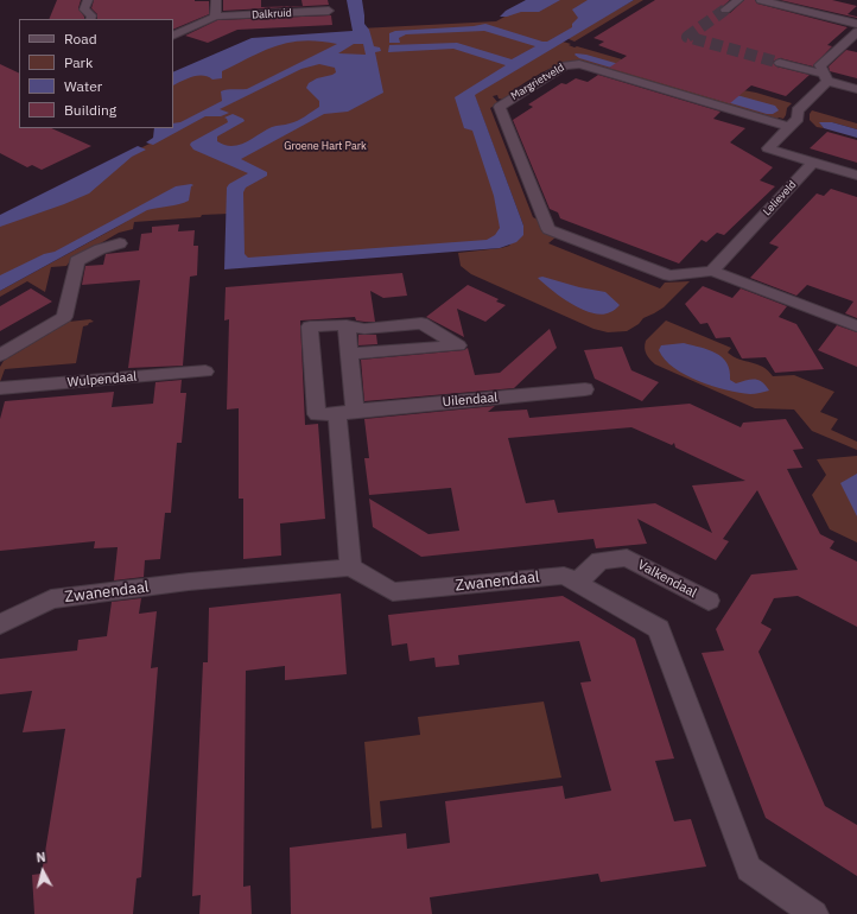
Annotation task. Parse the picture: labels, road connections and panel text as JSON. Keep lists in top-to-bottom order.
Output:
{
  "streets": {
    "street": [
      "Dalkruid",
      "Margrietveld",
      "Lelieveld",
      "Wulpendaal",
      "Uilendaal",
      "Valkendaal",
      "Zwanendaal"
    ]
  },
  "crossings": [
    ["Margrietveld", "Lelieveld"],
    ["Valkendaal", "Zwanendaal"]
  ],
  "parks": ["Groene Hart Park"],
  "legend": [
    "Road",
    "Park",
    "Water",
    "Building"
  ],
  "north": "top"
}
